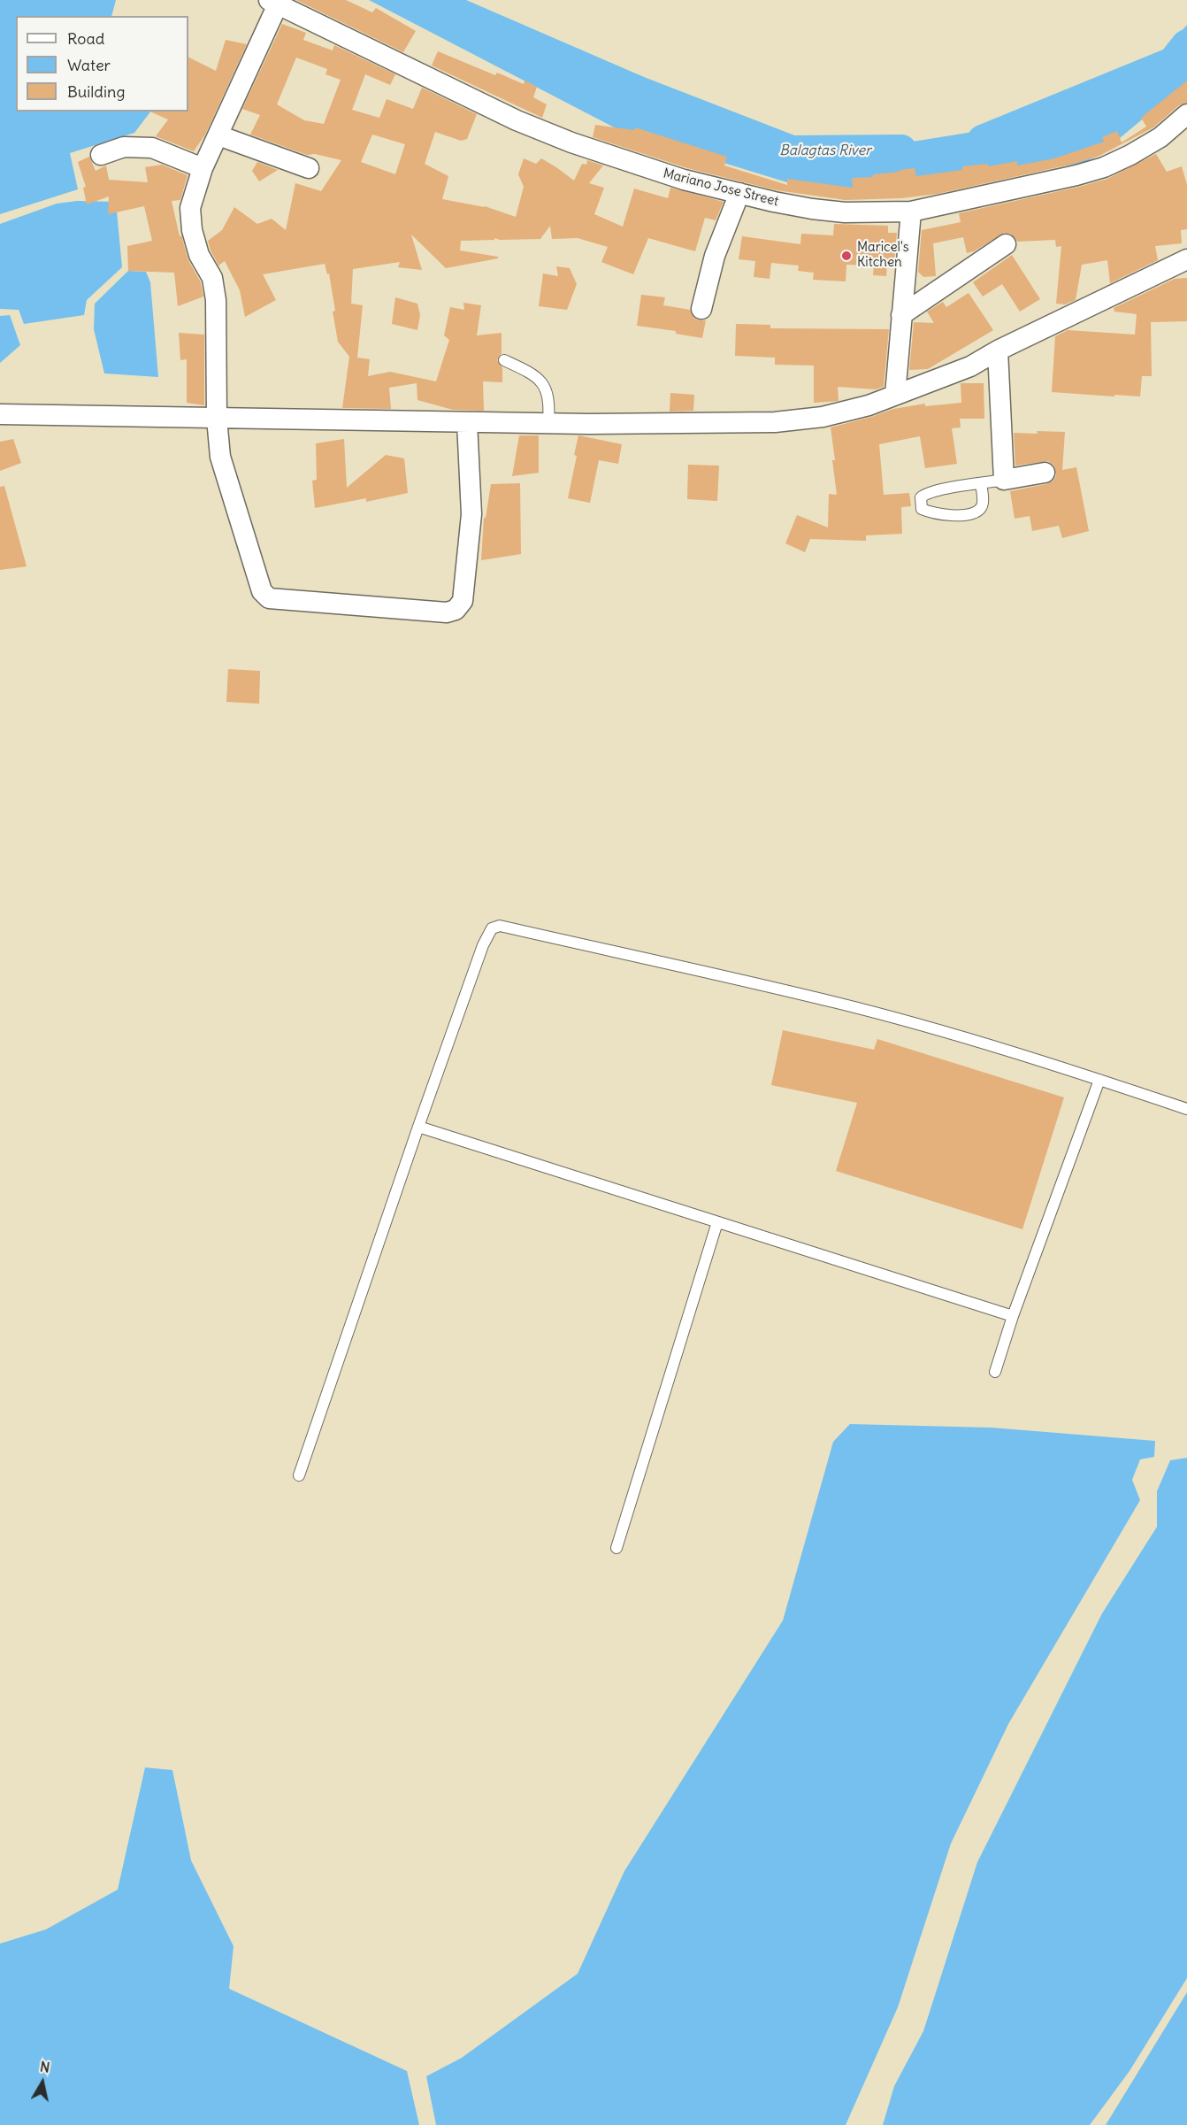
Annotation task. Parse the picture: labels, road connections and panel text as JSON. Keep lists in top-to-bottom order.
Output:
{
  "streets": {
    "street": ["Mariano Jose Street"]
  },
  "water": ["Balagtas River"],
  "places": ["Maricel's Kitchen"],
  "legend": ["Road", "Water", "Building"],
  "north": "top"
}
